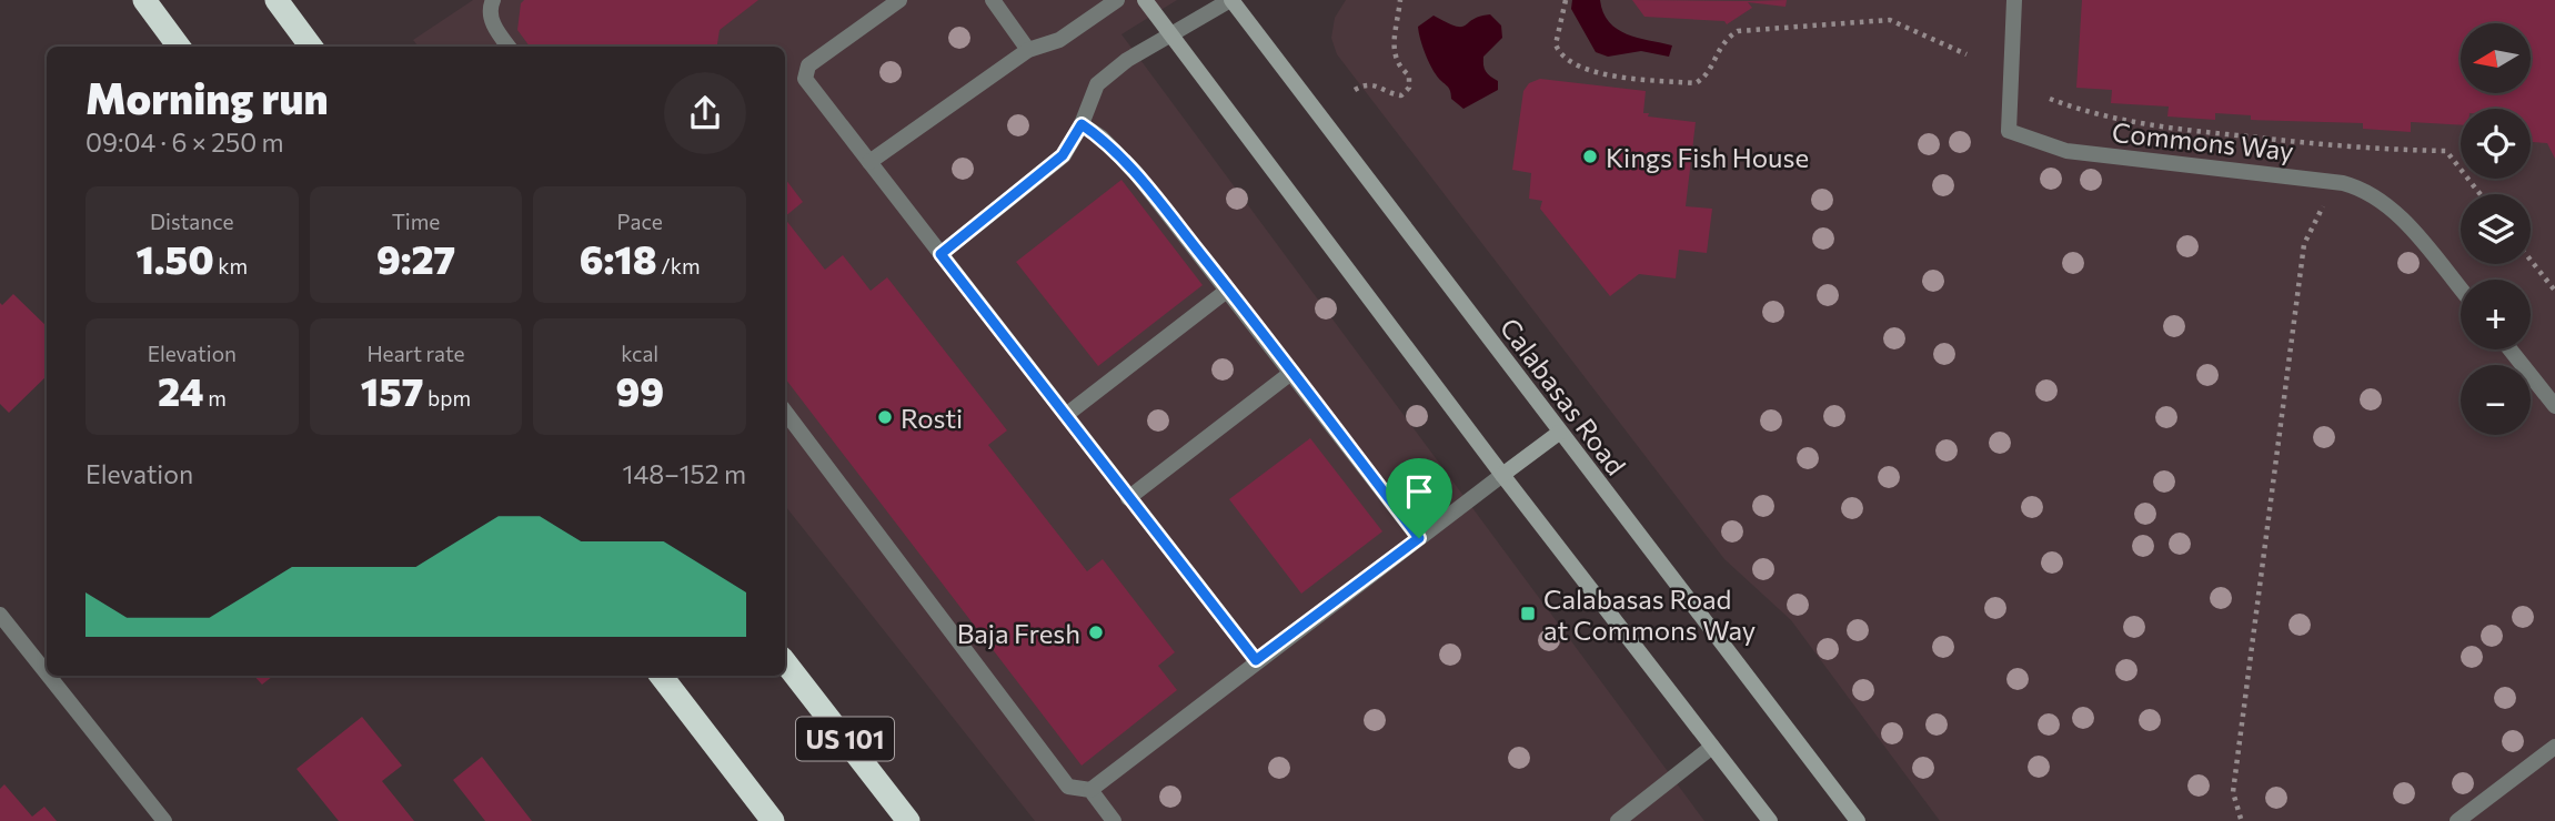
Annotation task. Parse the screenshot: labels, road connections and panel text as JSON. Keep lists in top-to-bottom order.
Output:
{
  "streets": {
    "highway": ["US 101"],
    "main road": ["Calabasas Road"],
    "street": ["Commons Way"]
  },
  "places": {
    "other": ["Kings Fish House", "Rosti", "Baja Fresh"],
    "transit": ["Calabasas Road at Commons Way"]
  },
  "north": "left",
  "page": {
    "map_buttons": ["+", "−"],
    "heading": ["Morning run", "09:04 · 6 × 250 m"],
    "stats": [
      ["Distance", "1.50 km"],
      ["Time", "9:27"],
      ["Pace", "6:18 /km"],
      ["Elevation", "24 m"],
      ["Heart rate", "157 bpm"],
      ["kcal", "99"]
    ],
    "chart": ["Elevation", "148–152 m"]
  }
}
